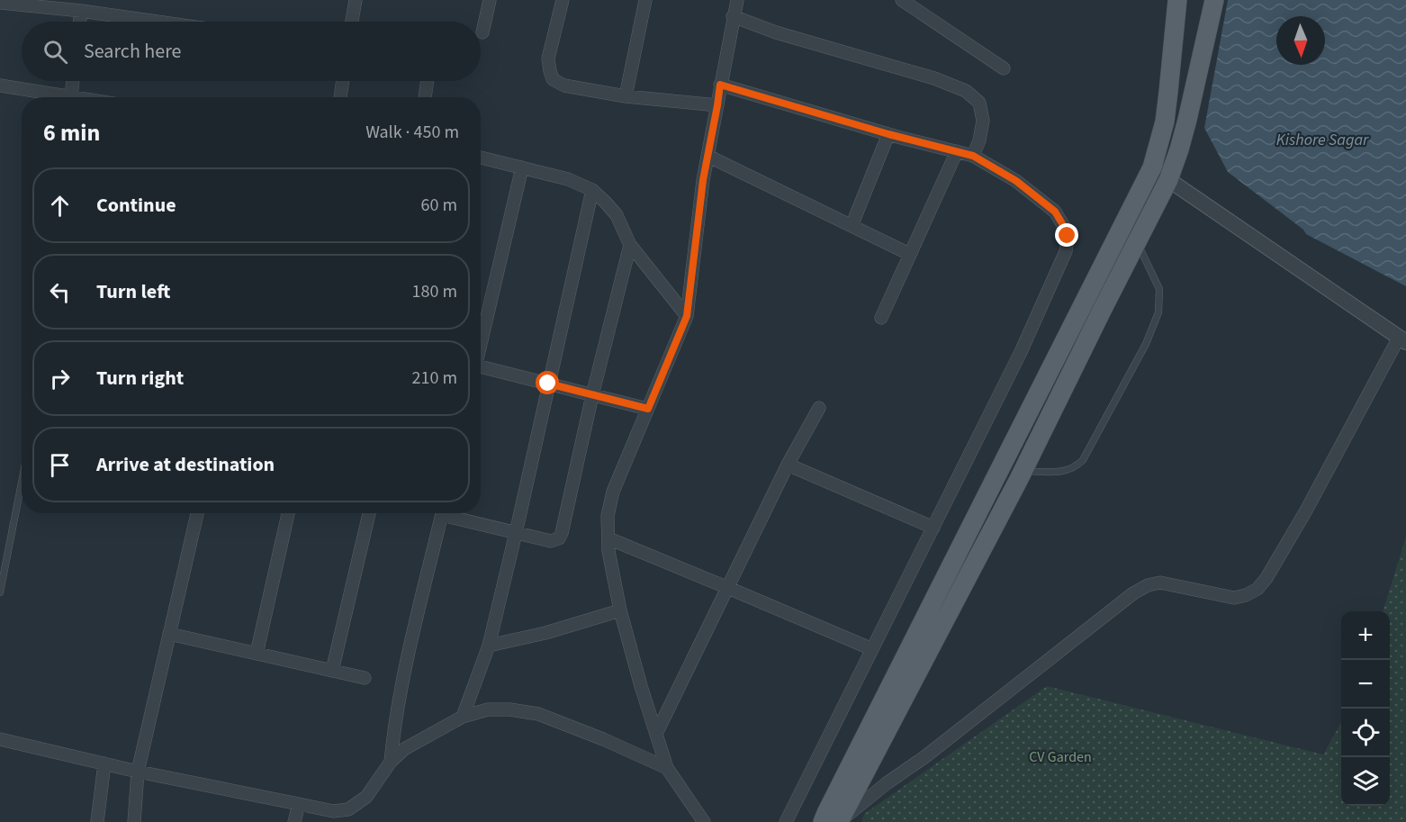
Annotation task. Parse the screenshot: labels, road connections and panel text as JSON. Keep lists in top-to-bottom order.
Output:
{
  "water": ["Kishore Sagar"],
  "parks": ["CV Garden"],
  "north": "bottom",
  "page": {
    "search": "Search here",
    "heading": ["6 min", "Walk · 450 m"],
    "list": [
      ["Continue", "60 m"],
      ["Turn left", "180 m"],
      ["Turn right", "210 m"],
      "Arrive at destination"
    ],
    "map_buttons": ["+", "−"]
  }
}
